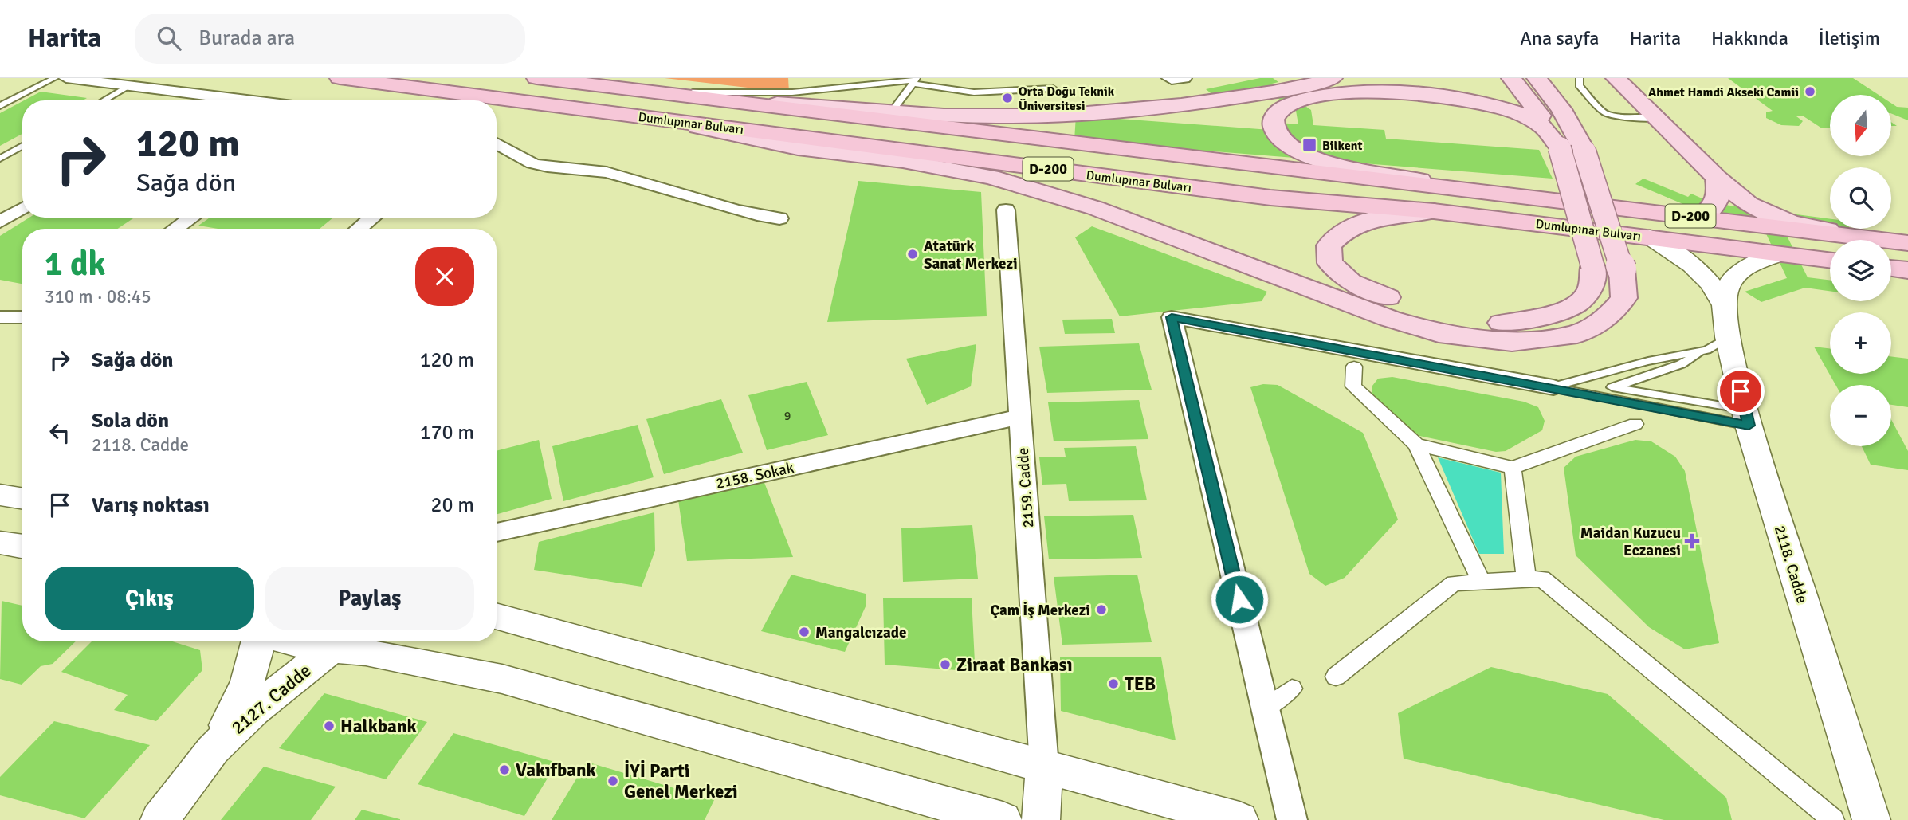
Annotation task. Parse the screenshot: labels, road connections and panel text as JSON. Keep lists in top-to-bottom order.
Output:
{
  "streets": {
    "highway": ["Dumlupınar Bulvarı", "D-200"],
    "street": [
      "2158. Sokak",
      "2159. Cadde",
      "2118. Cadde",
      "2127. Cadde"
    ]
  },
  "crossings": [
    ["2158. Sokak", "2159. Cadde"]
  ],
  "places": {
    "other": [
      "Ahmet Hamdi Akseki Camii",
      "Orta Doğu Teknik Üniversitesi",
      "Atatürk Sanat Merkezi",
      "Çam İş Merkezi",
      "Mangalcızade",
      "Ziraat Bankası",
      "TEB",
      "Halkbank",
      "Vakıfbank",
      "İYİ Parti Genel Merkezi"
    ],
    "transit": ["Bilkent"],
    "health": ["Maidan Kuzucu Eczanesi"]
  },
  "house_numbers": ["9"],
  "north": "bottom",
  "page": {
    "header": "Harita",
    "search": "Burada ara",
    "nav": [
      "Ana sayfa",
      "Harita",
      "Hakkında",
      "İletişim"
    ],
    "map_buttons": ["+", "−"],
    "turn": ["120 m", "Sağa dön"],
    "heading": ["1 dk", "310 m · 08:45"],
    "list": [
      {
        "name": "Sağa dön",
        "value": "120 m"
      },
      {
        "name": "Sola dön",
        "note": "2118. Cadde",
        "value": "170 m"
      },
      {
        "name": "Varış noktası",
        "value": "20 m"
      }
    ],
    "buttons": ["Çıkış", "Paylaş"]
  }
}
